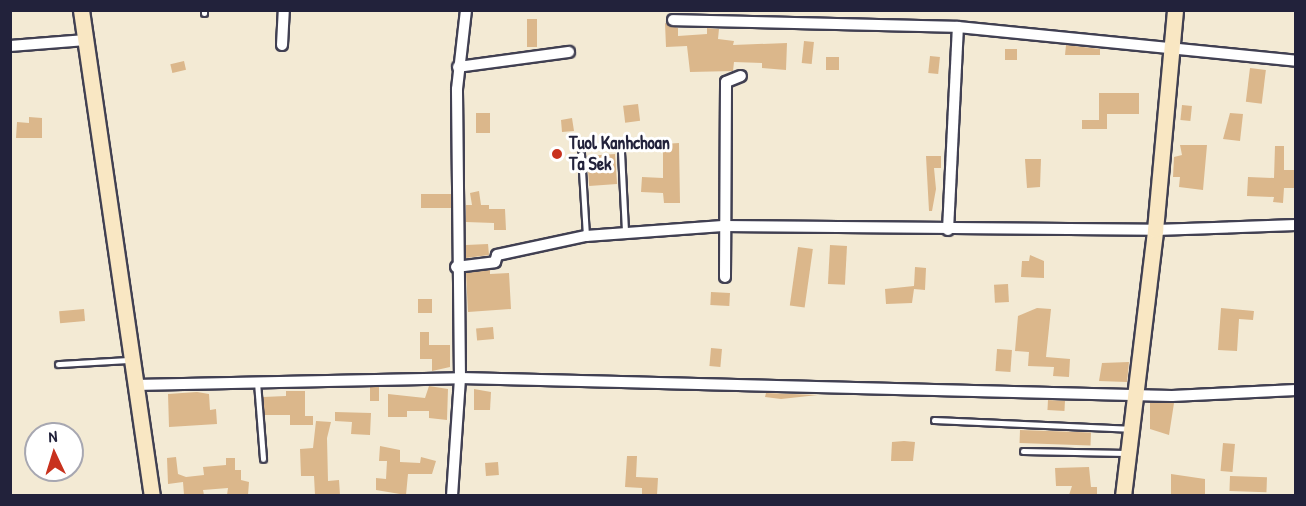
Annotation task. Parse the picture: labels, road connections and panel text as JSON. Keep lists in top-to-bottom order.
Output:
{
  "places": ["Tuol Kanhchoan Ta Sek"],
  "north": "top"
}
